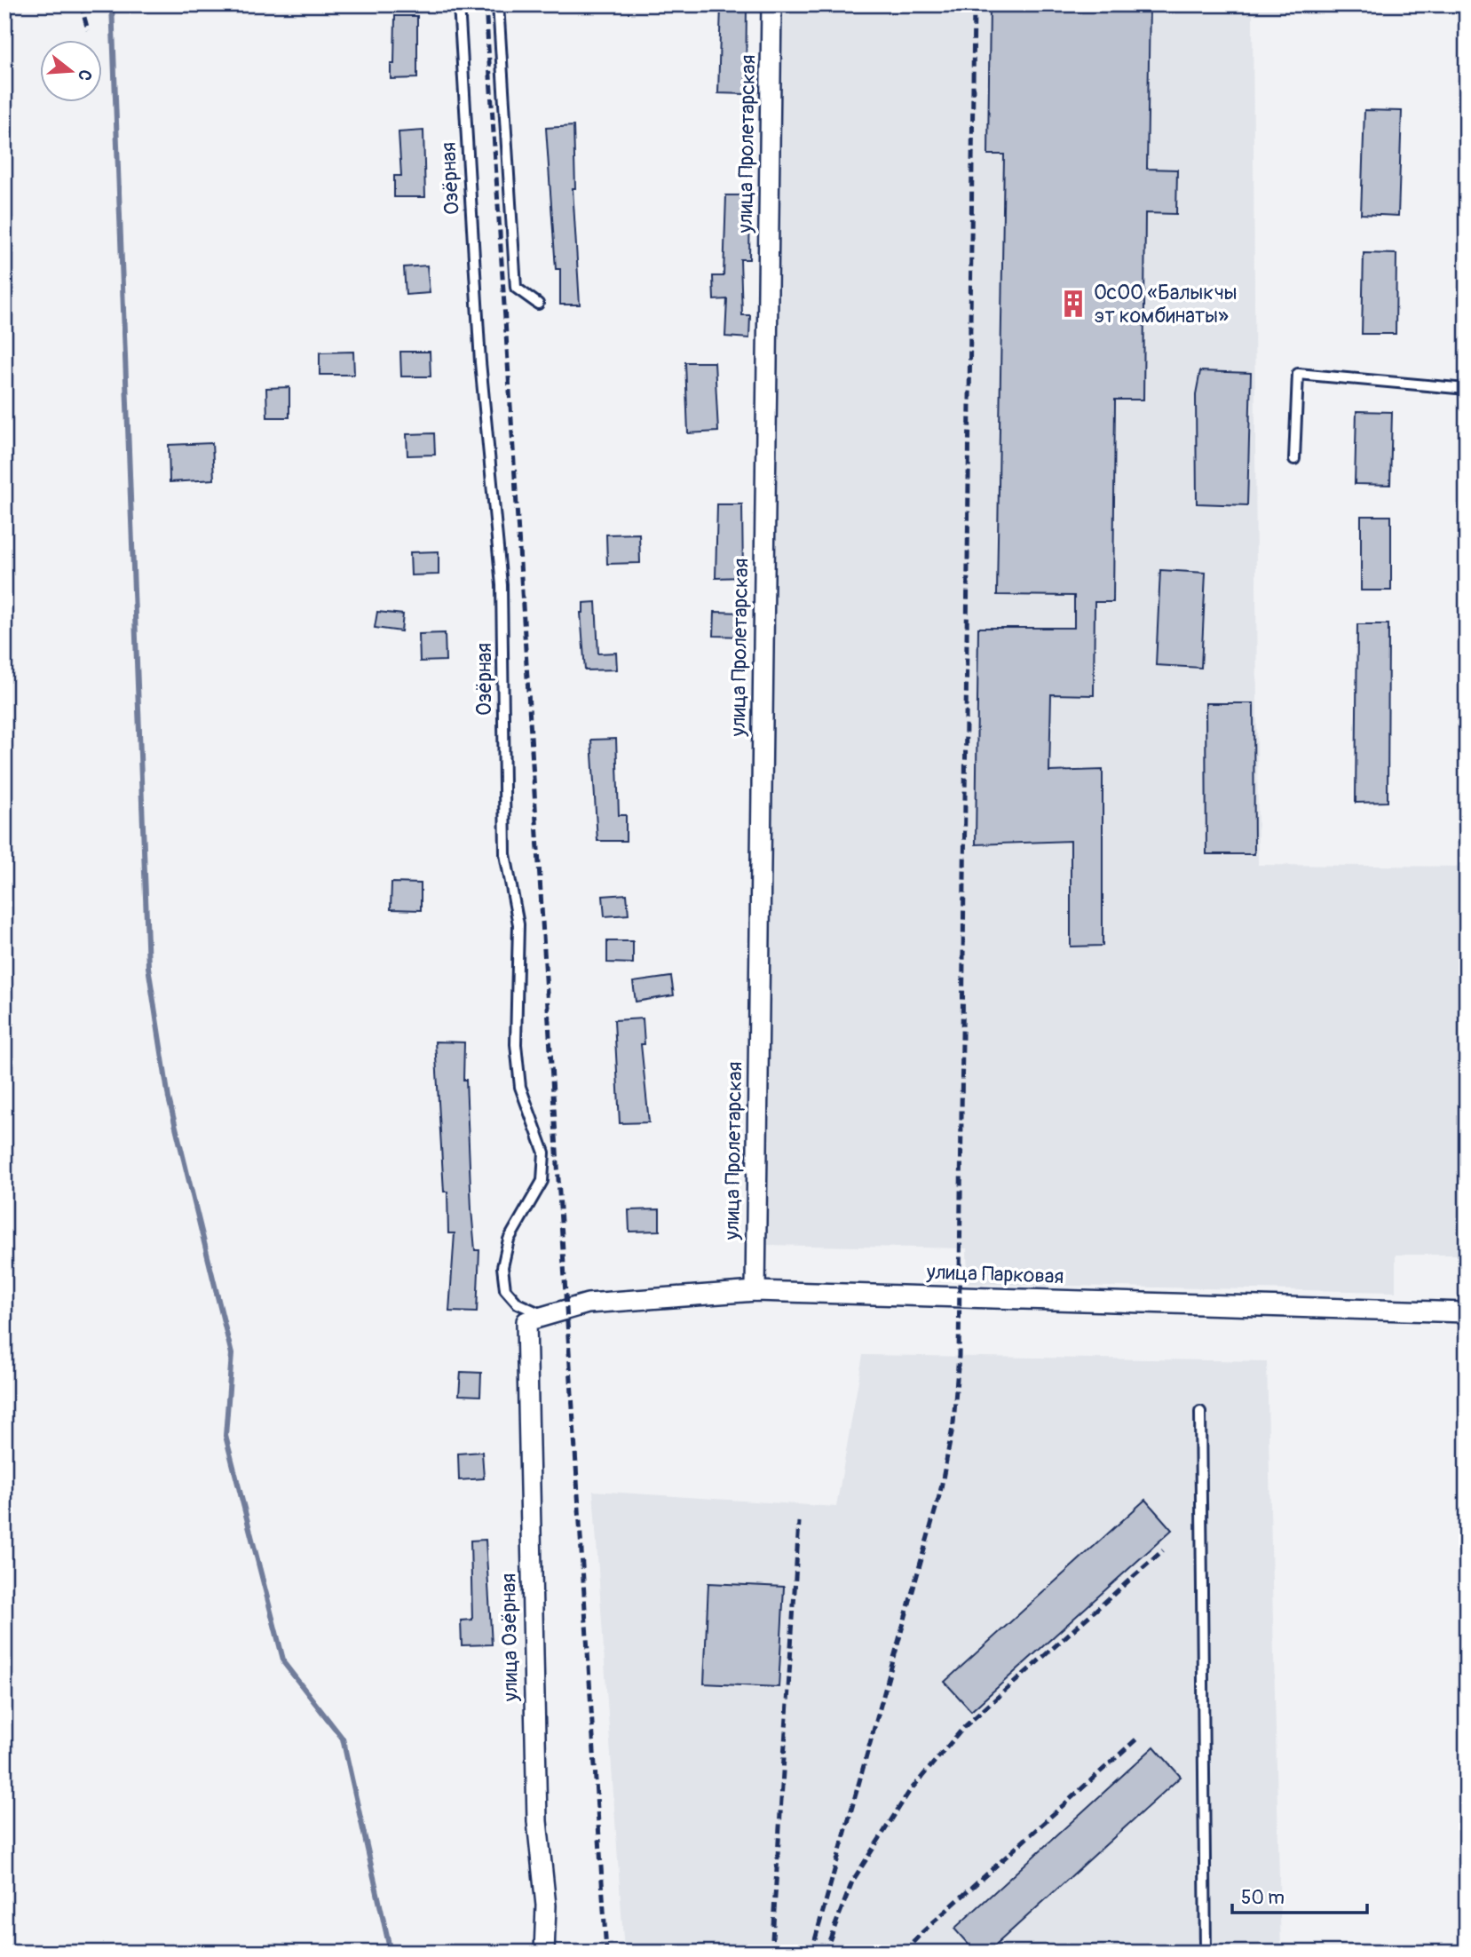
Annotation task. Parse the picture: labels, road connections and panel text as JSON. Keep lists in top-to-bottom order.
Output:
{
  "streets": {
    "street": ["улица Пролетарская", "улица Парковая", "улица Озёрная"],
    "lane": ["Озёрная"]
  },
  "crossings": [
    ["улица Пролетарская", "улица Парковая"],
    ["Озёрная", "улица Парковая"],
    ["улица Парковая", "улица Озёрная"]
  ],
  "places": {
    "building": ["ОсОО «Балыкчы эт комбинаты»"]
  },
  "scale_bar": "50 m",
  "north": "right"
}
